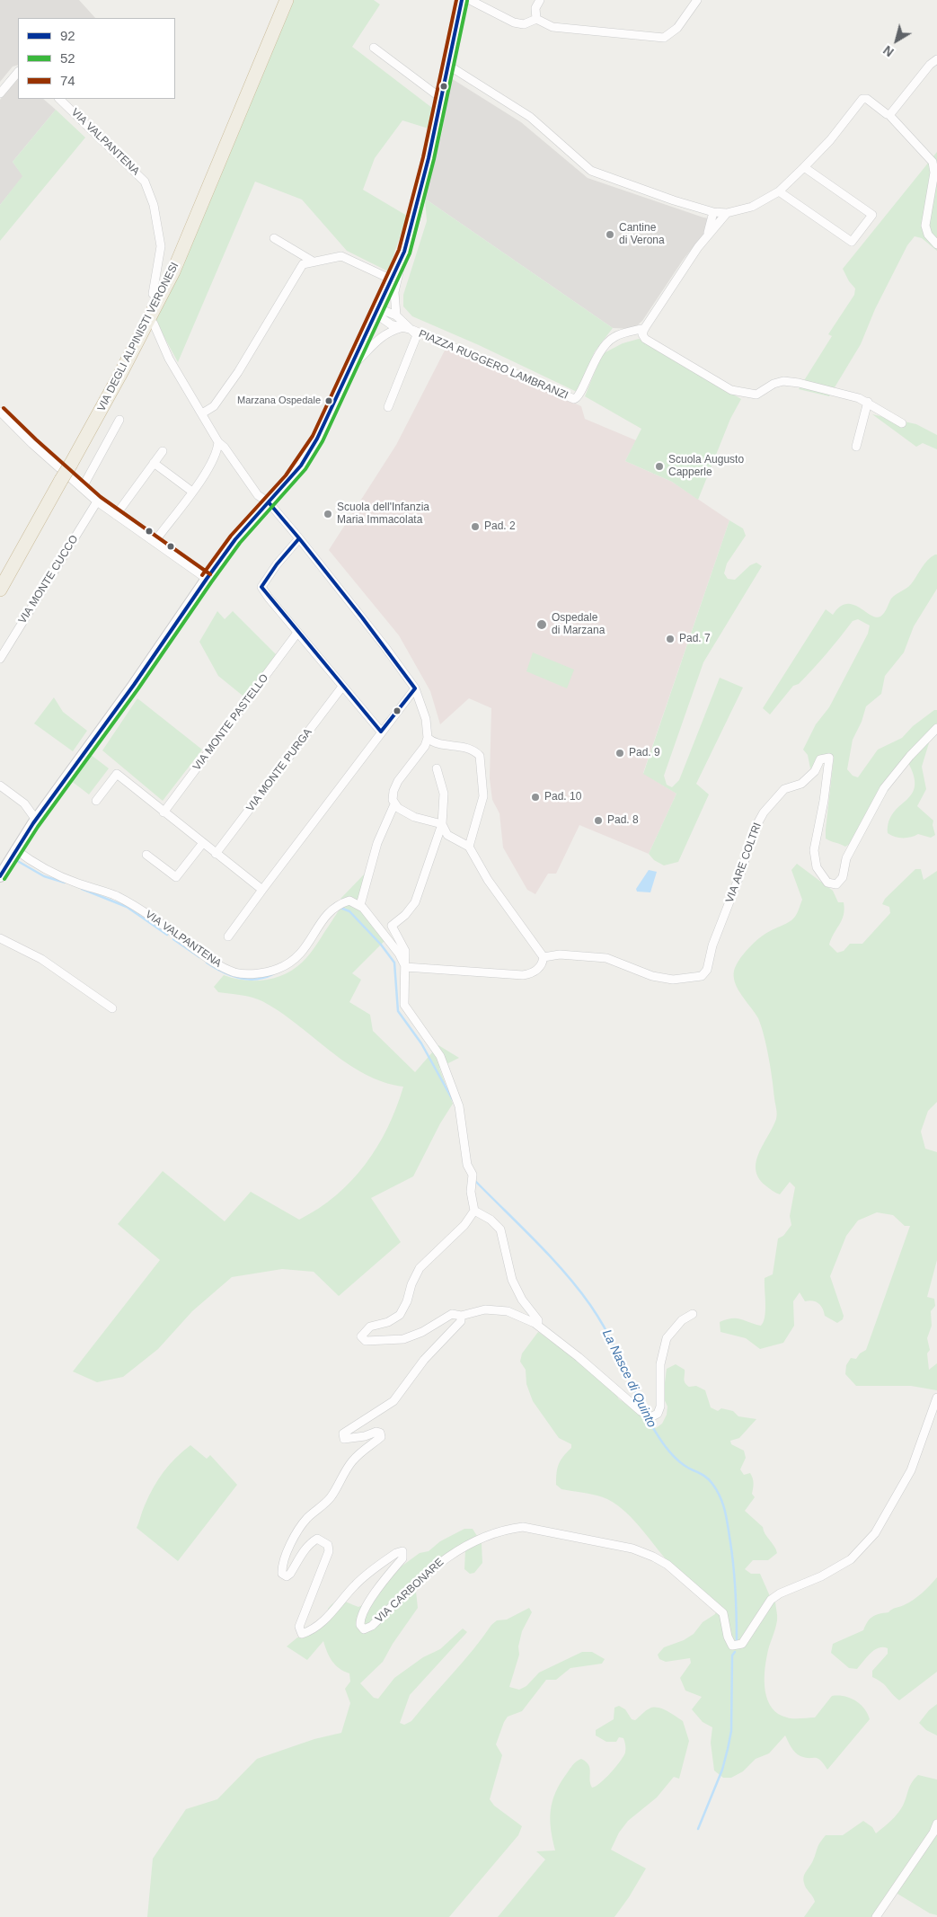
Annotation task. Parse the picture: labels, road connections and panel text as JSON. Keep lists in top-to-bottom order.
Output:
{
  "streets": {
    "highway": ["VIA DEGLI ALPINISTI VERONESI"],
    "street": [
      "VIA VALPANTENA",
      "PIAZZA RUGGERO LAMBRANZI",
      "VIA MONTE CUCCO",
      "VIA MONTE PASTELLO",
      "VIA MONTE PURGA",
      "VIA ARE COLTRI",
      "VIA CARBONARE"
    ]
  },
  "water": ["La Nasce di Quinto"],
  "places": [
    "Cantine di Verona",
    "Marzana Ospedale",
    "Scuola Augusto Capperle",
    "Scuola dell'Infanzia Maria Immacolata",
    "Pad. 2",
    "Ospedale di Marzana",
    "Pad. 7",
    "Pad. 9",
    "Pad. 10",
    "Pad. 8"
  ],
  "lines": ["transit line 92", "transit line 74", "transit line 52"],
  "legend": ["92", "52", "74"],
  "north": "bottom left"
}
